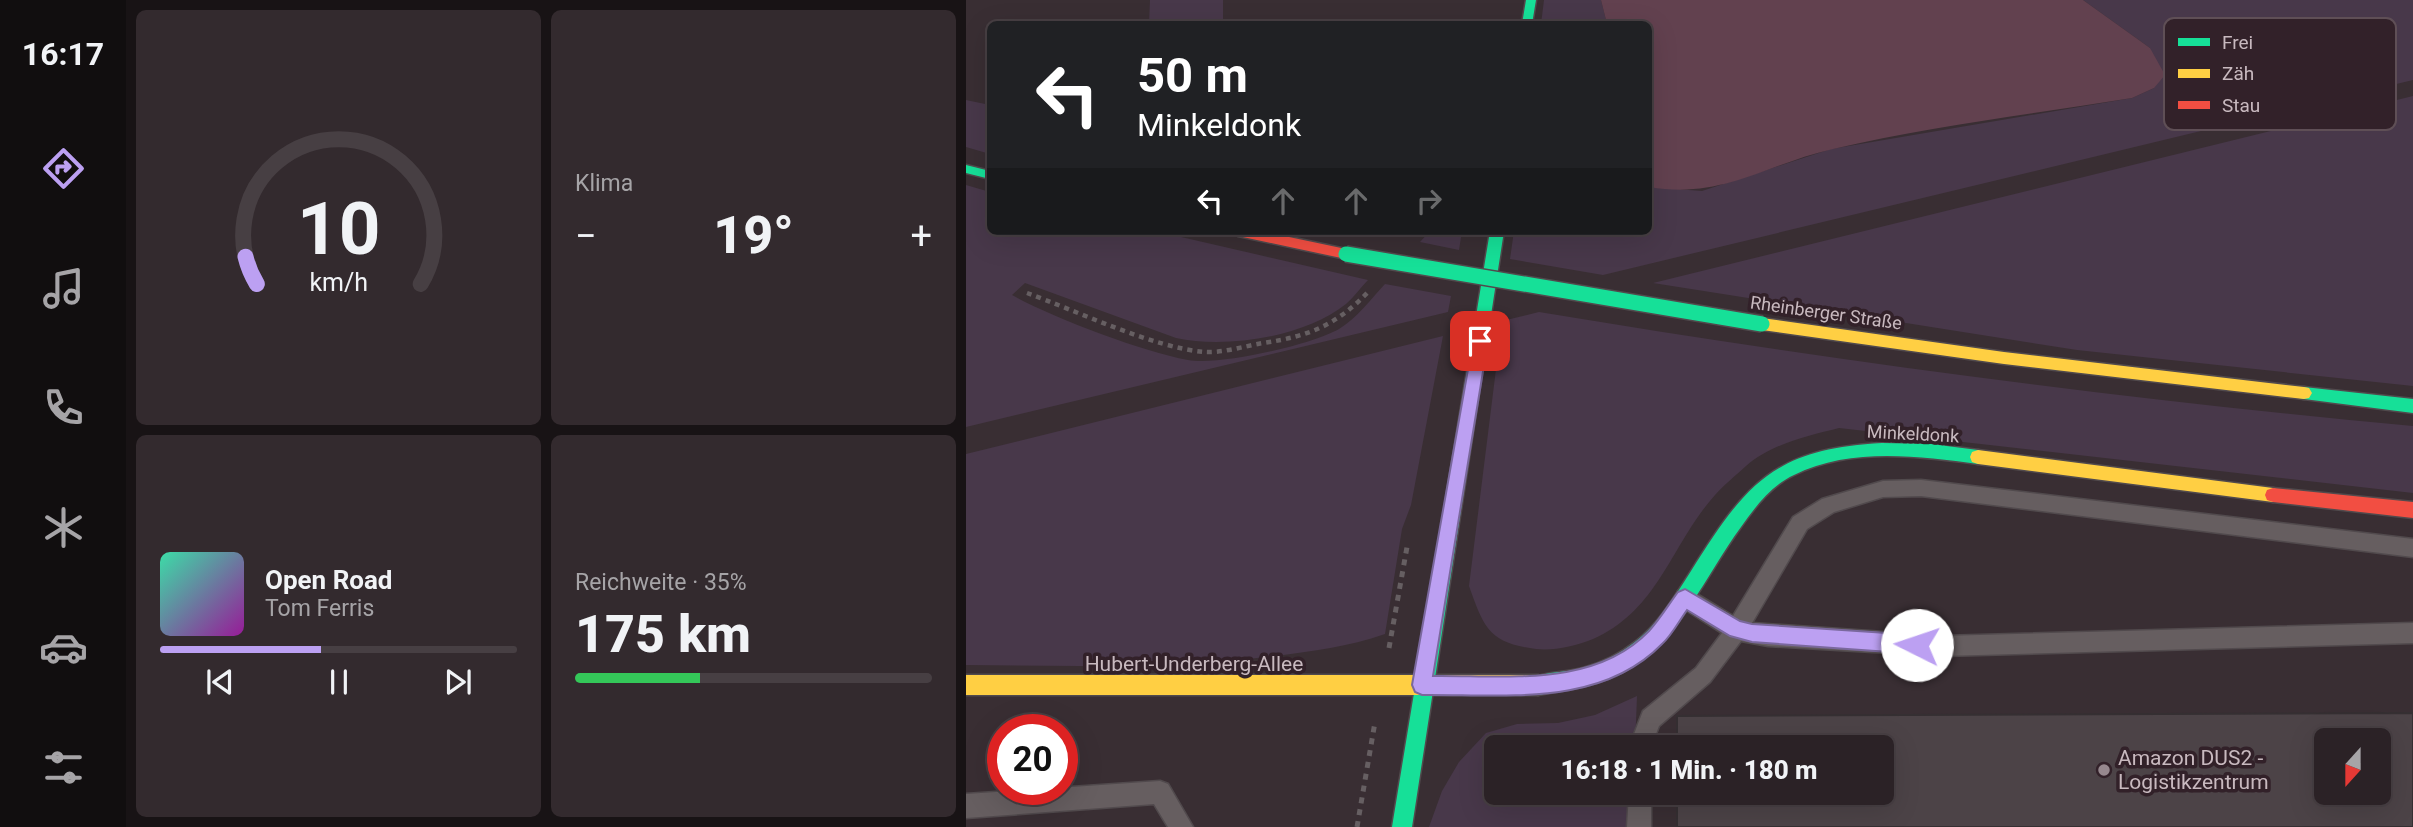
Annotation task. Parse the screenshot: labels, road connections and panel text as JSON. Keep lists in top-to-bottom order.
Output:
{
  "streets": {
    "street": ["Rheinberger Straße", "Minkeldonk", "Hubert-Underberg-Allee"]
  },
  "crossings": [
    ["Minkeldonk", "Hubert-Underberg-Allee"]
  ],
  "places": ["Amazon DUS2 - Logistikzentrum"],
  "legend": ["Frei", "Zäh", "Stau"],
  "north": "bottom",
  "page": {
    "tabs": "16:17",
    "tile": [
      "Klima",
      ["Reichweite · 35%", "175 km"]
    ],
    "turn": ["50 m", "Minkeldonk"],
    "heat": ["−", "19°", "+"],
    "song": ["Open Road", "Tom Ferris"],
    "limit": "20",
    "trip": "16:18 · 1 Min. · 180 m",
    "gauge": ["10", "km/h"]
  }
}
